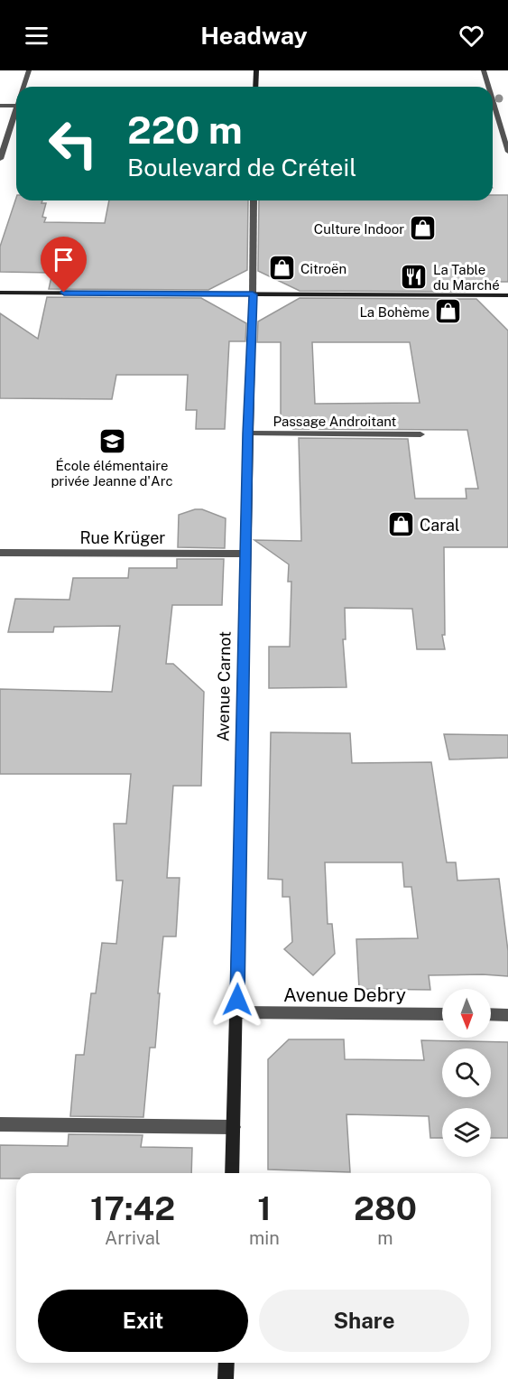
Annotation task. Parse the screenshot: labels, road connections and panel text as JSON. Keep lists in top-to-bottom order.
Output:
{
  "streets": {
    "street": [
      "Passage Androitant",
      "Rue Krüger",
      "Avenue Carnot",
      "Avenue Debry"
    ]
  },
  "crossings": [
    ["Passage Androitant", "Avenue Carnot"],
    ["Rue Krüger", "Avenue Carnot"],
    ["Avenue Carnot", "Avenue Debry"]
  ],
  "places": {
    "shop": [
      "Culture Indoor",
      "Citroën",
      "La Bohème",
      "Caral"
    ],
    "restaurant": ["La Table du Marché"],
    "school or university": ["École élémentaire privée Jeanne d'Arc"]
  },
  "north": "bottom",
  "page": {
    "header": "Headway",
    "turn": ["220 m", "Boulevard de Créteil"],
    "eta": [
      "17:42",
      "Arrival",
      "1",
      "min",
      "280",
      "m"
    ],
    "buttons": ["Exit", "Share"]
  }
}
